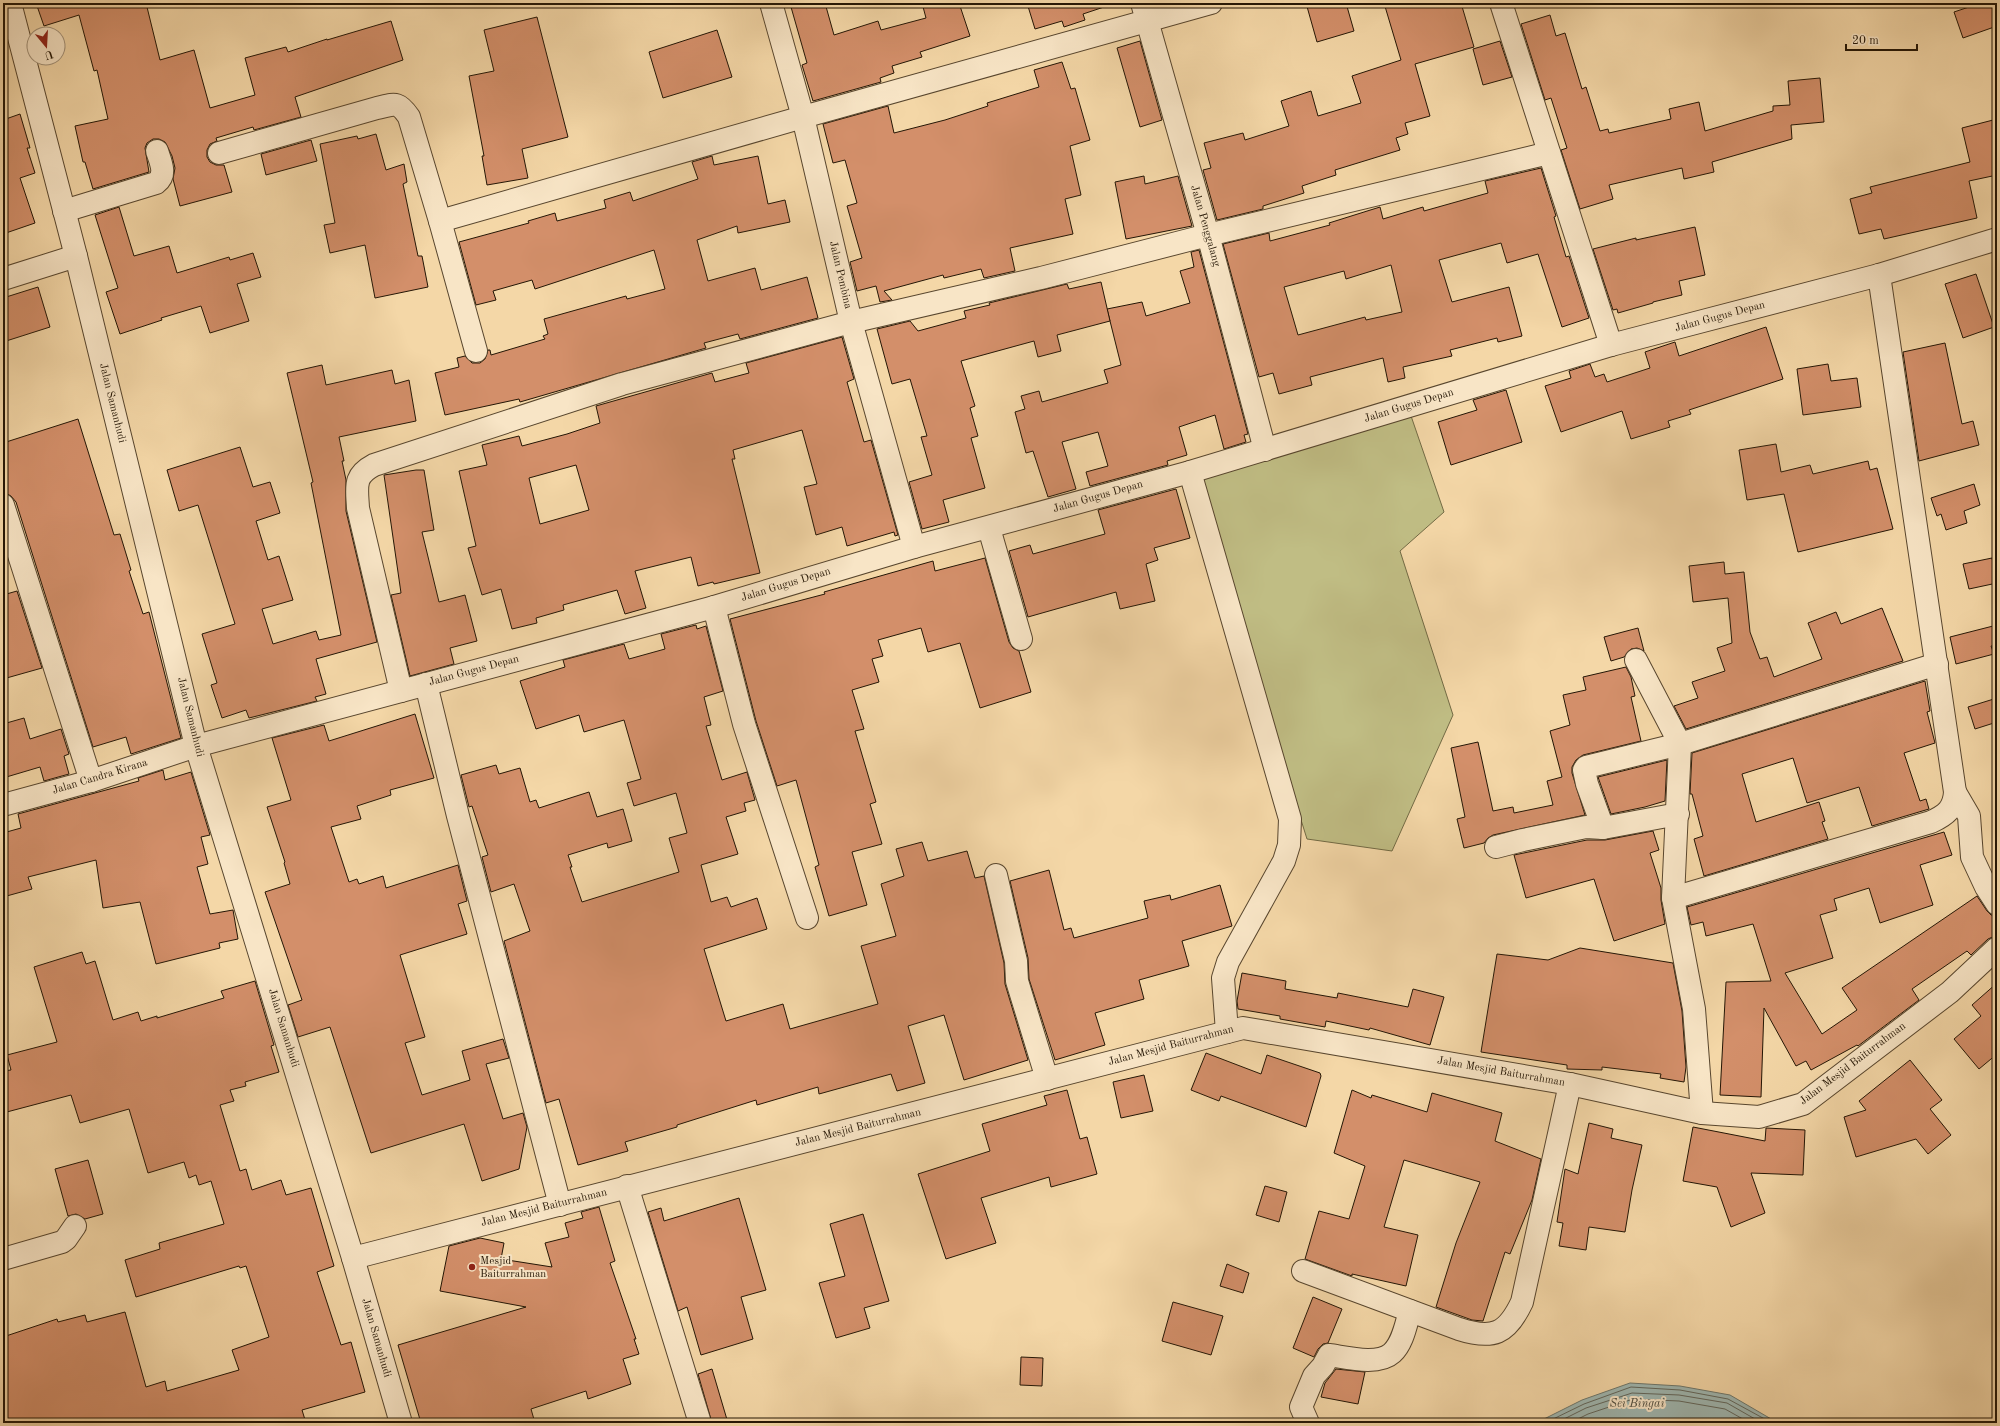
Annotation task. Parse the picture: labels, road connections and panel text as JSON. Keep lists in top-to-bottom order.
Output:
{
  "streets": {
    "street": [
      "Jalan Penggalang",
      "Jalan Pembina",
      "Jalan Gugus Depan",
      "Jalan Samanhudi",
      "Jalan Candra Kirana",
      "Jalan Mesjid Baiturrahman"
    ]
  },
  "crossings": [
    ["Jalan Penggalang", "Jalan Gugus Depan"],
    ["Jalan Pembina", "Jalan Gugus Depan"],
    ["Jalan Gugus Depan", "Jalan Samanhudi"],
    ["Jalan Gugus Depan", "Jalan Candra Kirana"],
    ["Jalan Samanhudi", "Jalan Candra Kirana"],
    ["Jalan Samanhudi", "Jalan Mesjid Baiturrahman"]
  ],
  "water": ["Sei Bingai"],
  "places": ["Mesjid Baiturrahman"],
  "scale_bar": "20 m",
  "north": "bottom"
}
